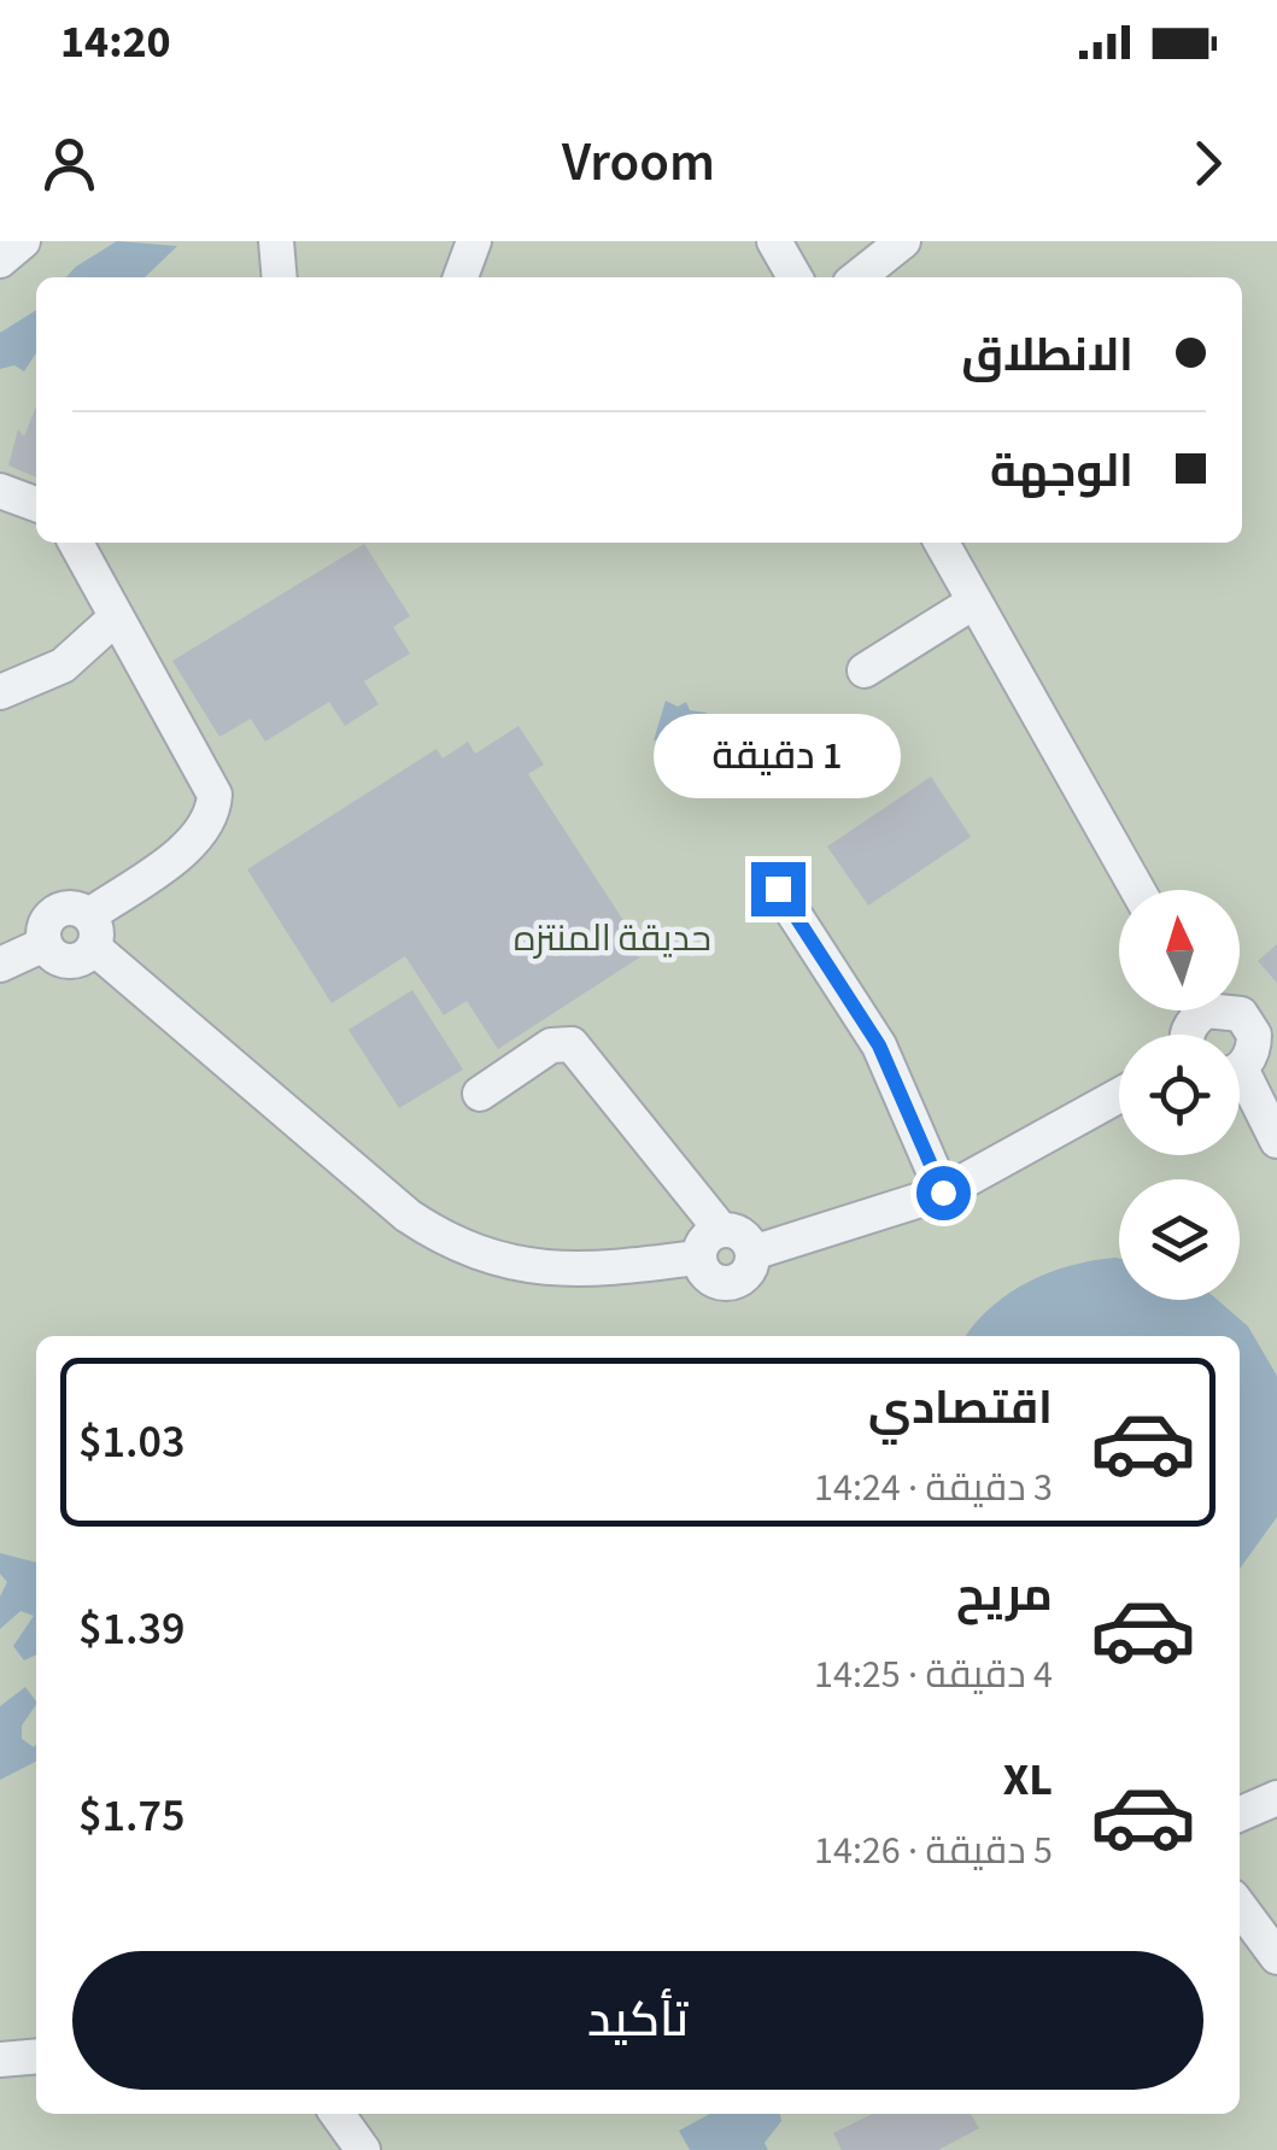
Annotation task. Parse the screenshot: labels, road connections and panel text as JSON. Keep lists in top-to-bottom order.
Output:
{
  "parks": ["حديقة المنتزه"],
  "north": "top",
  "page": {
    "status": "14:20",
    "header": "Vroom",
    "banner": ["الانطلاق", "الوجهة"],
    "bubble": "1 دقيقة",
    "list": [
      {
        "name": "اقتصادي",
        "note": "3 دقيقة · 14:24",
        "value": "$1.03"
      },
      {
        "name": "مريح",
        "note": "4 دقيقة · 14:25",
        "value": "$1.39"
      },
      {
        "name": "XL",
        "note": "5 دقيقة · 14:26",
        "value": "$1.75"
      }
    ],
    "buttons": "تأكيد"
  }
}
